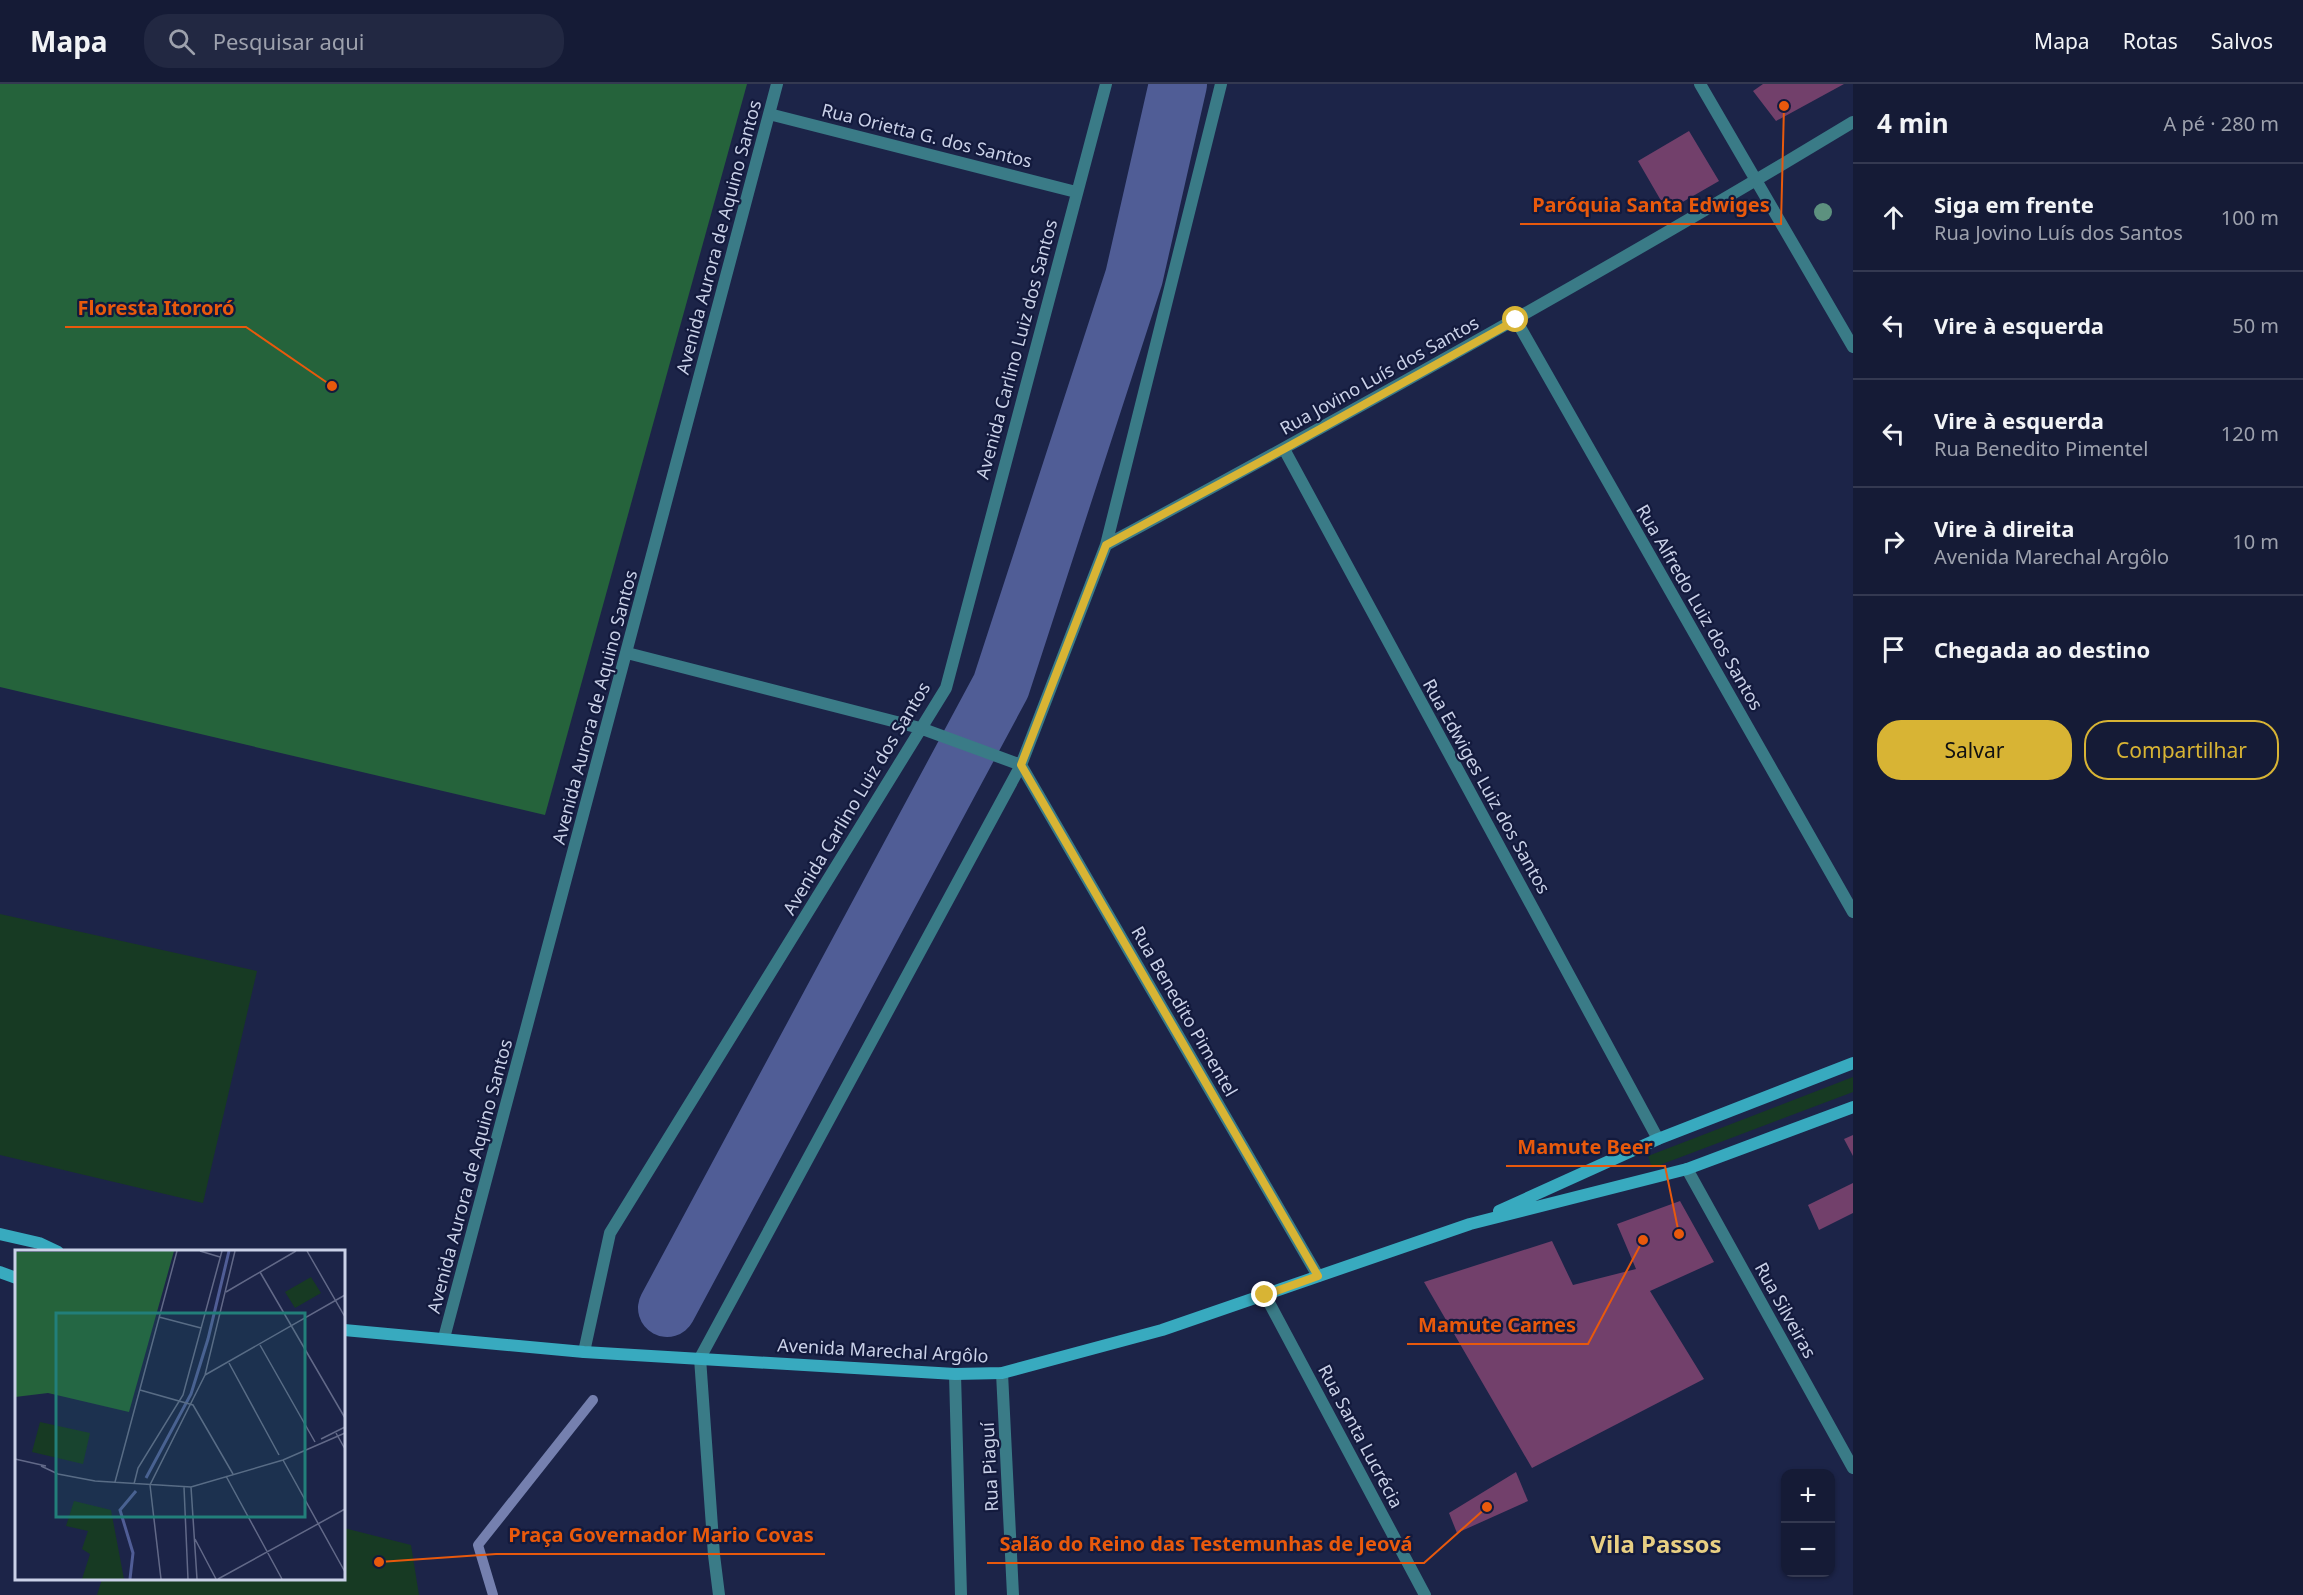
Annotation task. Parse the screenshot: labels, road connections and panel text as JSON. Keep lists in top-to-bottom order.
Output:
{
  "streets": {
    "main road": ["Avenida Marechal Argôlo"],
    "street": [
      "Rua Orietta G. dos Santos",
      "Avenida Aurora de Aquino Santos",
      "Avenida Carlino Luiz dos Santos",
      "Rua Jovino Luís dos Santos",
      "Rua Alfredo Luiz dos Santos",
      "Rua Edwiges Luiz dos Santos",
      "Rua Benedito Pimentel",
      "Rua Silveiras",
      "Rua Santa Lucrécia",
      "Rua Piaguí"
    ]
  },
  "crossings": [
    ["Rua Orietta G. dos Santos", "Avenida Aurora de Aquino Santos"],
    ["Rua Orietta G. dos Santos", "Avenida Carlino Luiz dos Santos"],
    ["Avenida Aurora de Aquino Santos", "Avenida Marechal Argôlo"],
    ["Avenida Carlino Luiz dos Santos", "Avenida Marechal Argôlo"],
    ["Rua Jovino Luís dos Santos", "Rua Alfredo Luiz dos Santos"],
    ["Rua Jovino Luís dos Santos", "Rua Edwiges Luiz dos Santos"],
    ["Rua Edwiges Luiz dos Santos", "Avenida Marechal Argôlo"],
    ["Rua Benedito Pimentel", "Avenida Marechal Argôlo"],
    ["Rua Silveiras", "Avenida Marechal Argôlo"],
    ["Avenida Marechal Argôlo", "Rua Santa Lucrécia"],
    ["Avenida Marechal Argôlo", "Rua Piaguí"]
  ],
  "districts": ["Vila Passos"],
  "places": [
    "Paróquia Santa Edwiges",
    "Floresta Itororó",
    "Mamute Beer",
    "Mamute Carnes",
    "Salão do Reino das Testemunhas de Jeová",
    "Praça Governador Mario Covas"
  ],
  "page": {
    "header": "Mapa",
    "search": "Pesquisar aqui",
    "nav": ["Mapa", "Rotas", "Salvos"],
    "heading": ["4 min", "A pé · 280 m"],
    "list": [
      ["Siga em frente", "Rua Jovino Luís dos Santos", "100 m"],
      ["Vire à esquerda", "50 m"],
      ["Vire à esquerda", "Rua Benedito Pimentel", "120 m"],
      ["Vire à direita", "Avenida Marechal Argôlo", "10 m"],
      "Chegada ao destino"
    ],
    "buttons": ["Salvar", "Compartilhar"],
    "map_buttons": ["+", "−"]
  }
}
